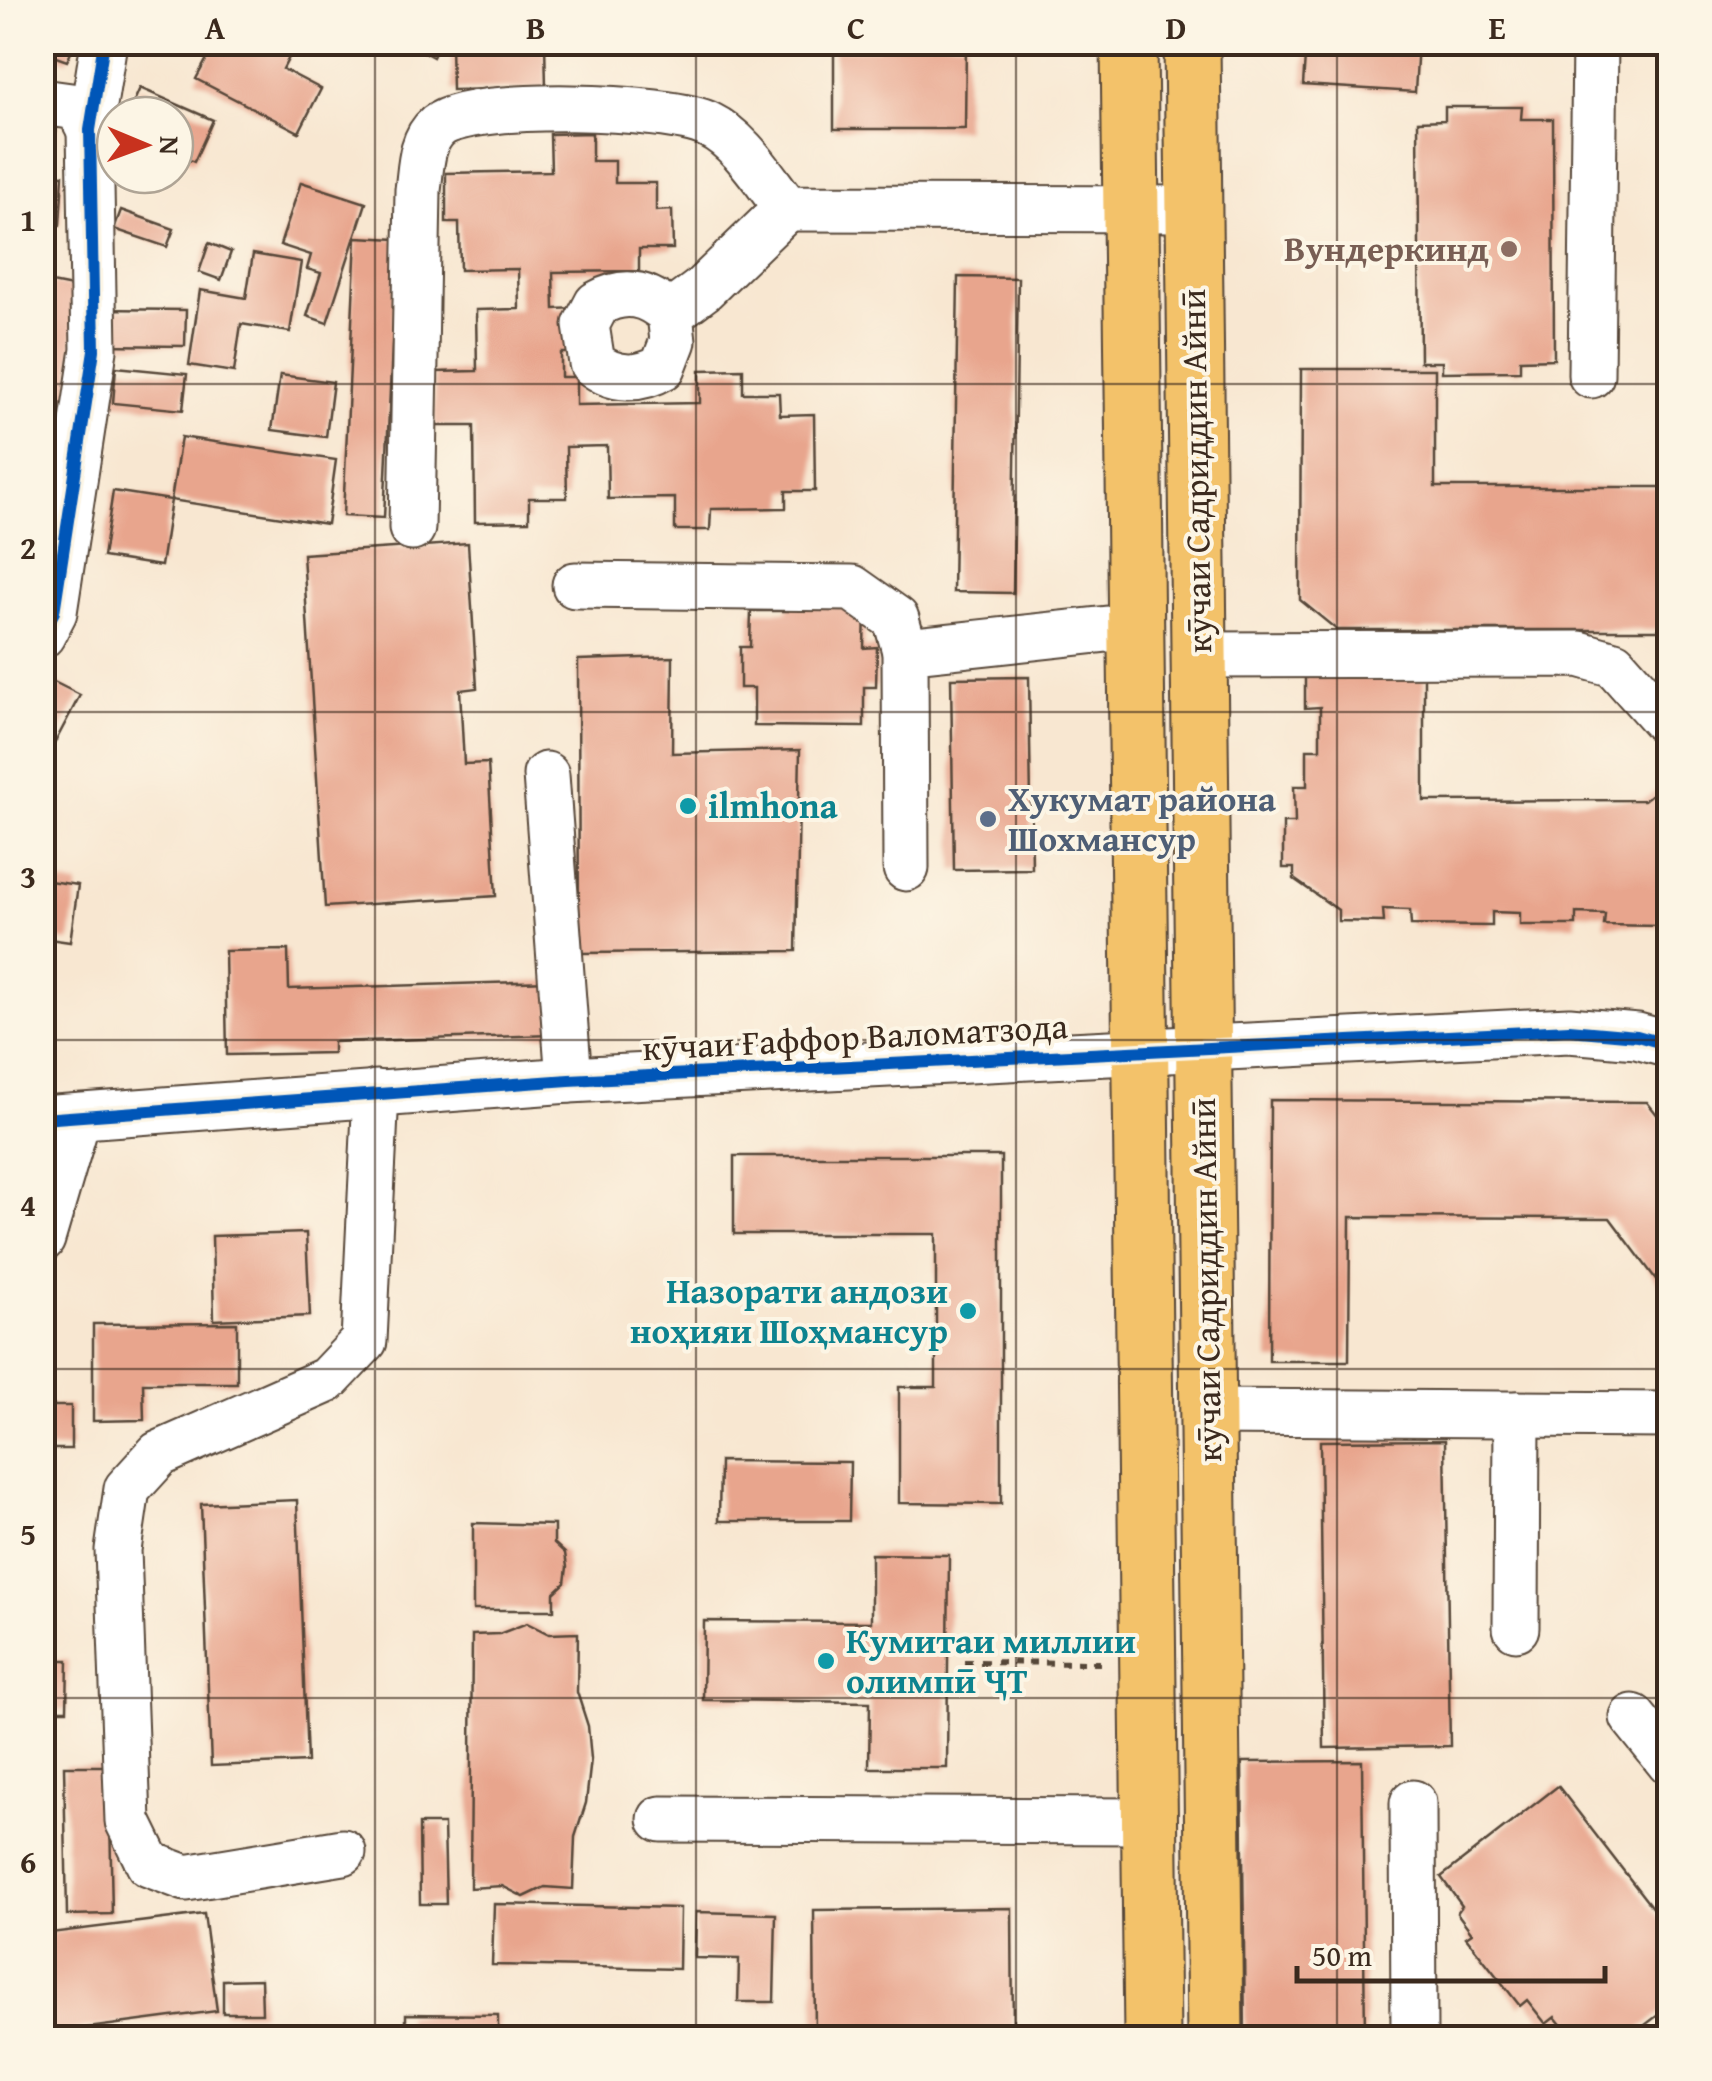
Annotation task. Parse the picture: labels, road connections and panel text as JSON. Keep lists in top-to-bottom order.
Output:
{
  "streets": {
    "highway": ["кӯчаи Садриддин Айнӣ"],
    "street": ["кӯчаи Ғаффор Валоматзода"]
  },
  "crossings": [
    ["кӯчаи Садриддин Айнӣ", "кӯчаи Ғаффор Валоматзода"]
  ],
  "places": [
    "Вундеркинд",
    "ilmhona",
    "Хукумат района Шохмансур",
    "Назорати андози ноҳияи Шоҳмансур",
    "Кумитаи миллии олимпӣ ҶТ"
  ],
  "scale_bar": "50 m",
  "north": "right",
  "grid": {
    "columns": [
      "A",
      "B",
      "C",
      "D",
      "E"
    ],
    "rows": [
      "1",
      "2",
      "3",
      "4",
      "5",
      "6"
    ]
  }
}
